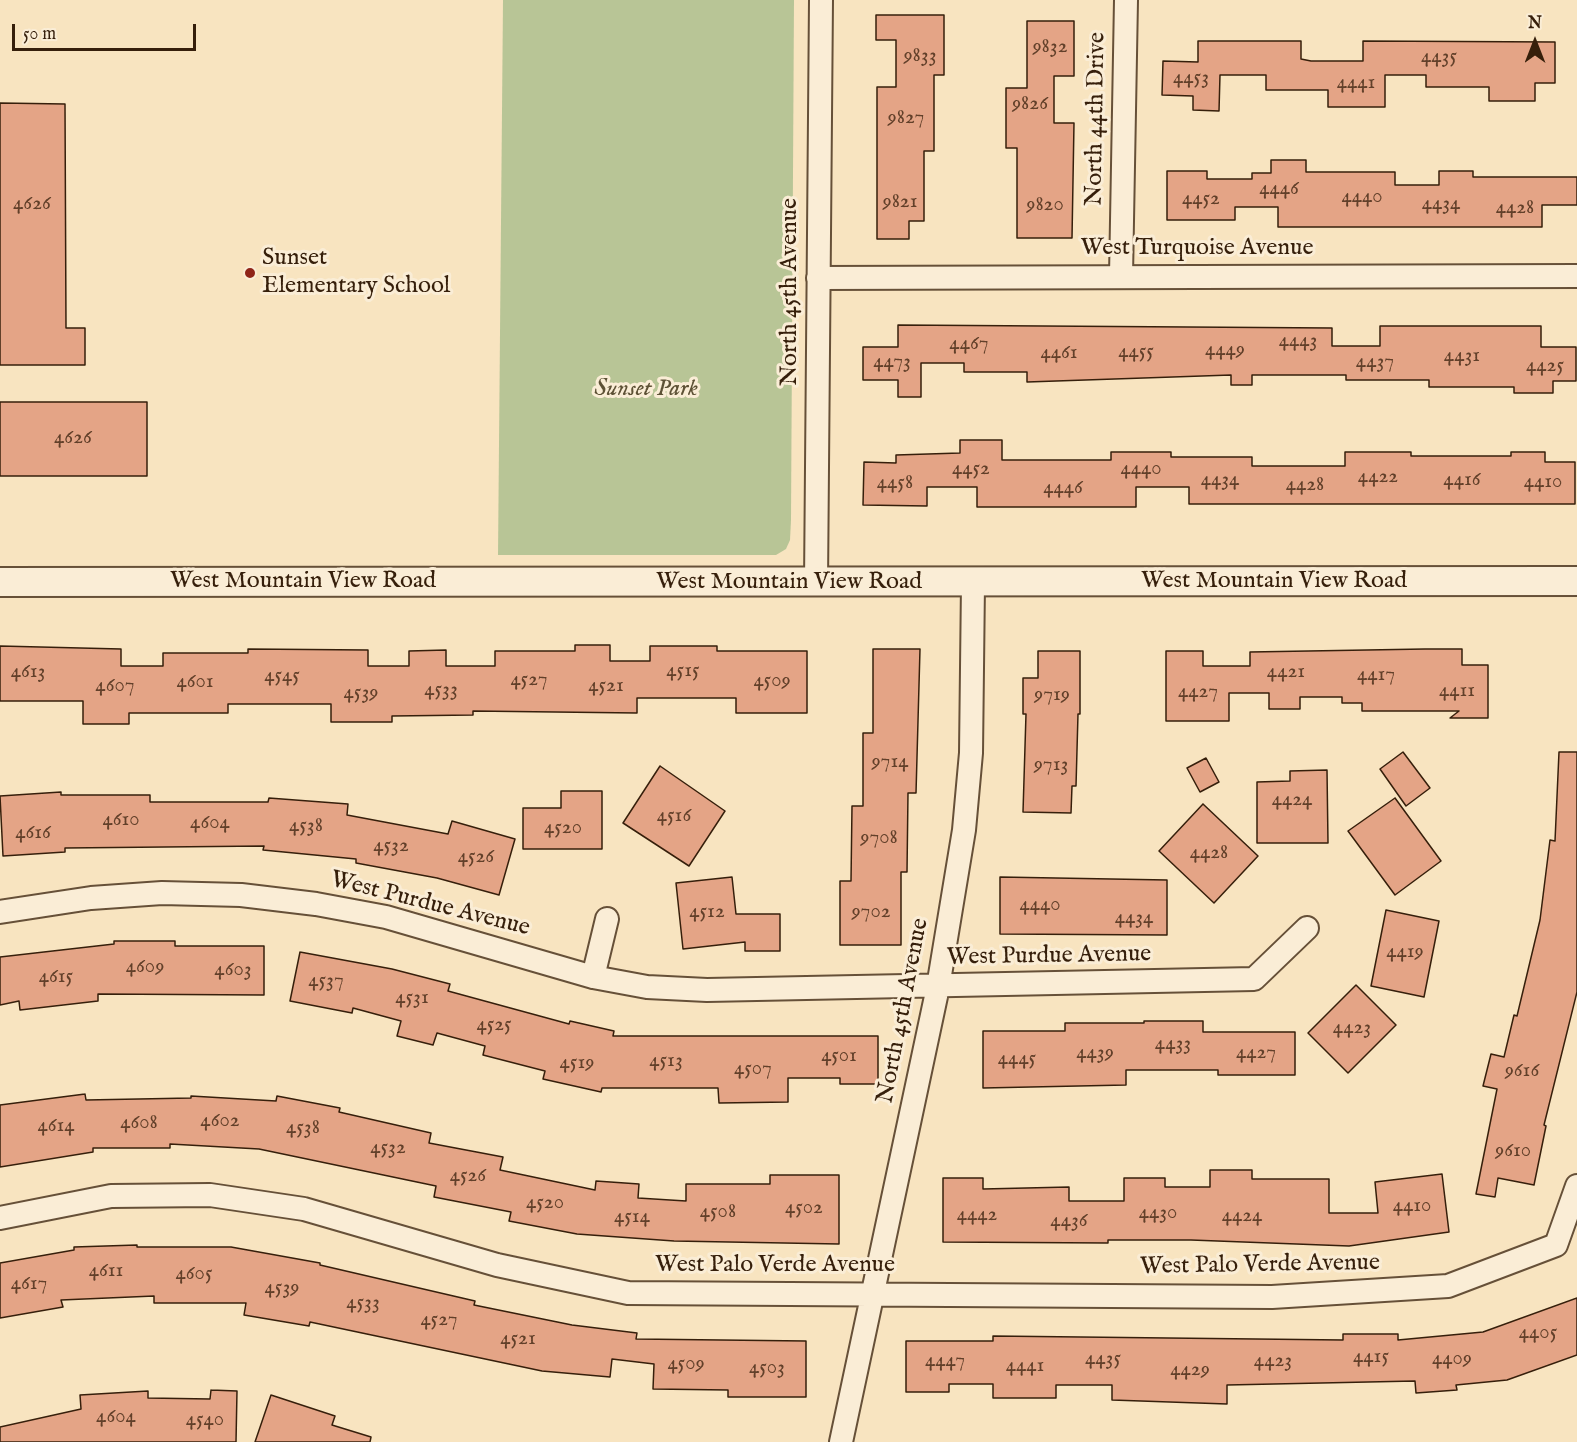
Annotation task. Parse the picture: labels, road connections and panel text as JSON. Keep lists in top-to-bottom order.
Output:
{
  "streets": {
    "street": [
      "North 44th Drive",
      "West Turquoise Avenue",
      "North 45th Avenue",
      "West Mountain View Road",
      "West Purdue Avenue",
      "West Palo Verde Avenue"
    ]
  },
  "crossings": [
    ["North 44th Drive", "West Turquoise Avenue"],
    ["West Turquoise Avenue", "North 45th Avenue"],
    ["North 45th Avenue", "West Mountain View Road"],
    ["North 45th Avenue", "West Purdue Avenue"],
    ["North 45th Avenue", "West Palo Verde Avenue"]
  ],
  "parks": ["Sunset Park"],
  "places": ["Sunset Elementary School"],
  "house_numbers": [
    "9832",
    "9833",
    "4435",
    "4453",
    "4441",
    "9826",
    "9827",
    "4446",
    "4440",
    "4452",
    "9821",
    "4626",
    "4434",
    "9820",
    "4428",
    "4443",
    "4467",
    "4449",
    "4455",
    "4461",
    "4431",
    "4473",
    "4437",
    "4425",
    "4626",
    "4452",
    "4440",
    "4422",
    "4434",
    "4416",
    "4410",
    "4458",
    "4428",
    "4446",
    "4515",
    "4613",
    "4421",
    "4417",
    "4545",
    "4527",
    "4509",
    "4601",
    "4607",
    "4521",
    "4533",
    "4411",
    "4427",
    "4539",
    "9719",
    "9714",
    "9713",
    "4424",
    "4516",
    "4610",
    "4604",
    "4538",
    "4520",
    "4616",
    "9708",
    "4532",
    "4428",
    "4526",
    "4440",
    "4512",
    "9702",
    "4434",
    "4419",
    "4609",
    "4603",
    "4615",
    "4537",
    "4531",
    "4525",
    "4423",
    "4433",
    "4439",
    "4427",
    "4501",
    "4445",
    "4513",
    "4519",
    "4507",
    "9616",
    "4602",
    "4608",
    "4614",
    "4538",
    "4532",
    "9610",
    "4526",
    "4520",
    "4410",
    "4502",
    "4508",
    "4430",
    "4442",
    "4424",
    "4514",
    "4436",
    "4611",
    "4605",
    "4617",
    "4539",
    "4533",
    "4527",
    "4405",
    "4521",
    "4415",
    "4435",
    "4409",
    "4447",
    "4423",
    "4509",
    "4441",
    "4503",
    "4429",
    "4604",
    "4540"
  ],
  "scale_bar": "50 m",
  "north": "top"
}
